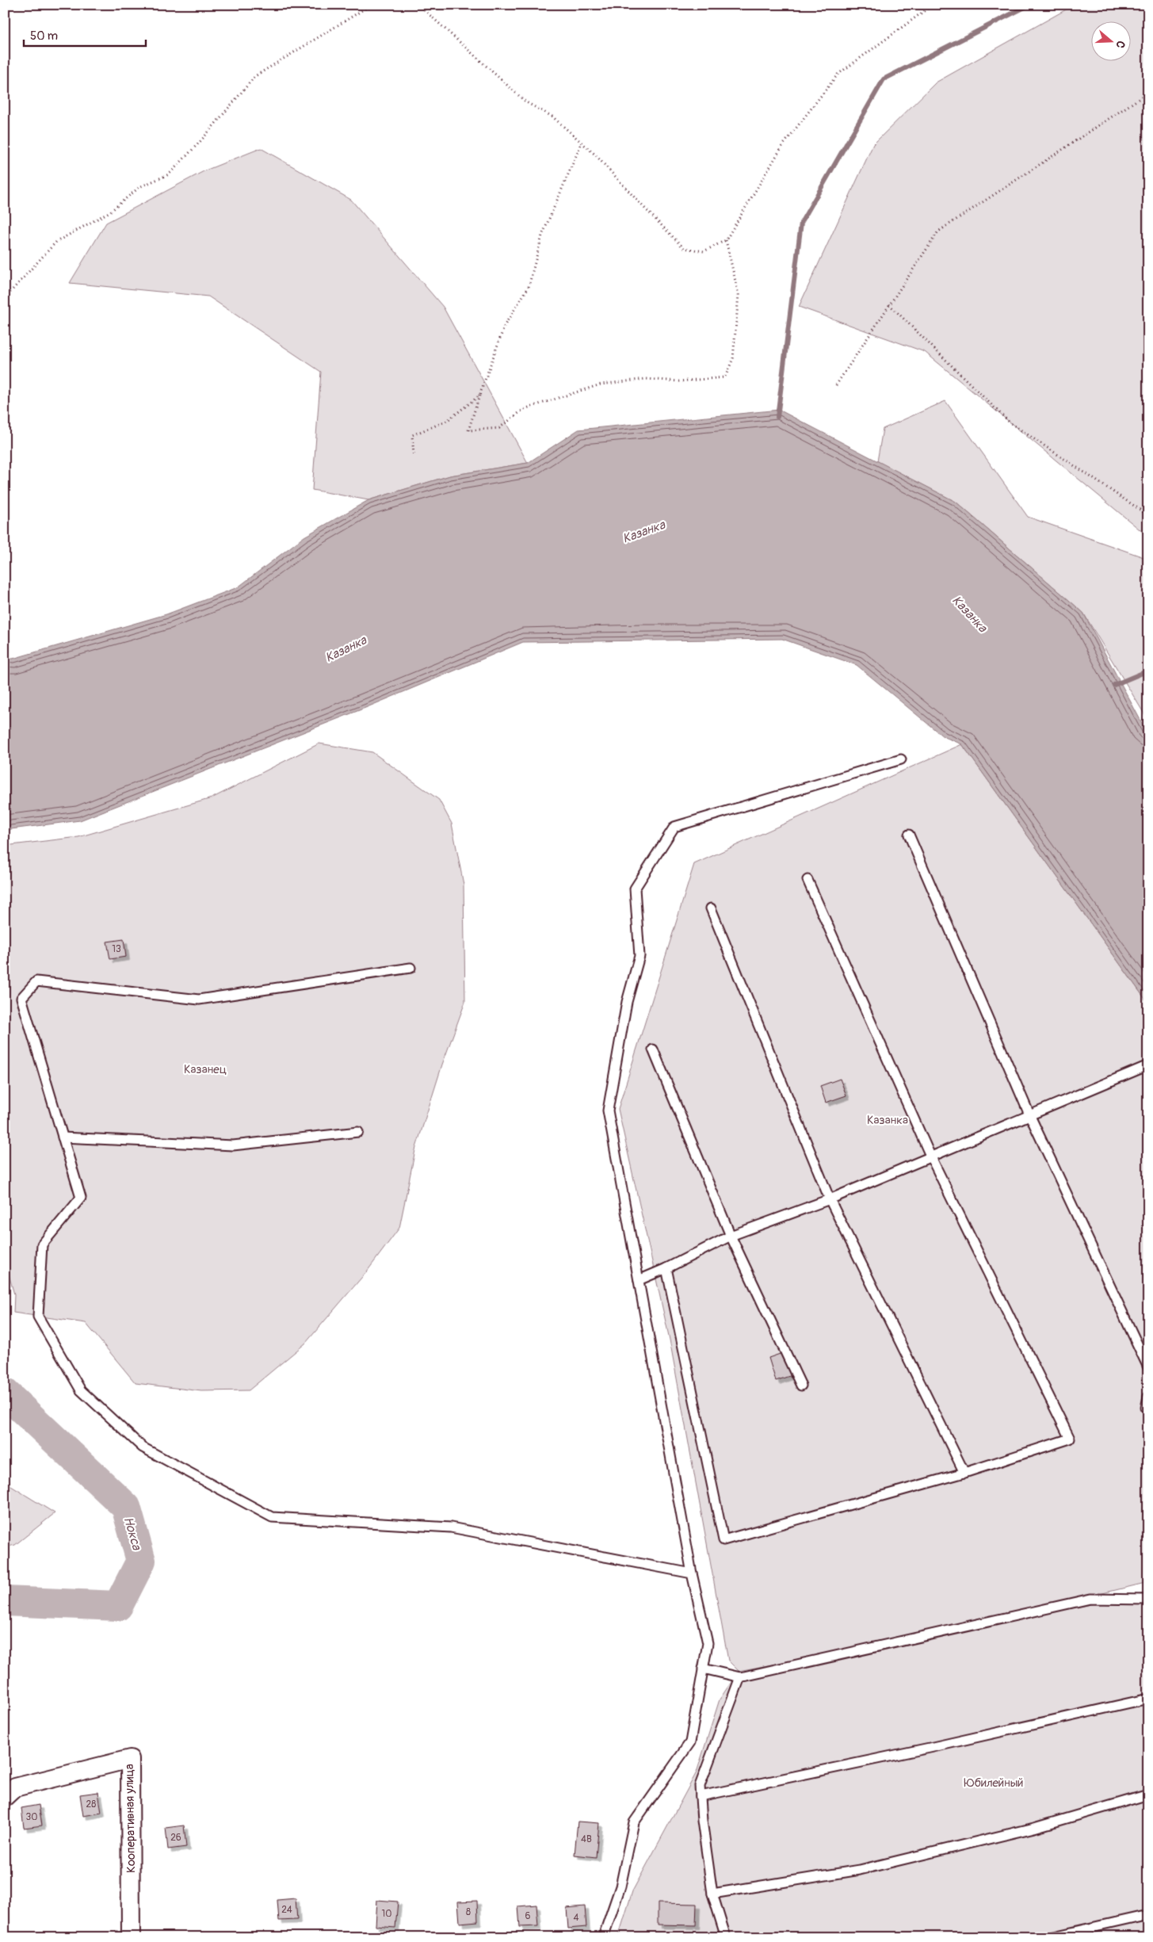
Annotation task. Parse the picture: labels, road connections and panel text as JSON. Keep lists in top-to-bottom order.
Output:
{
  "streets": {
    "street": ["Кооперативная улица"]
  },
  "water": ["Казанка", "Нокса"],
  "parks": ["Казанец", "Казанка", "Юбилейный"],
  "house_numbers": [
    "13",
    "28",
    "30",
    "26",
    "4В",
    "24",
    "8",
    "10",
    "6",
    "4"
  ],
  "scale_bar": "50 m",
  "north": "right"
}
